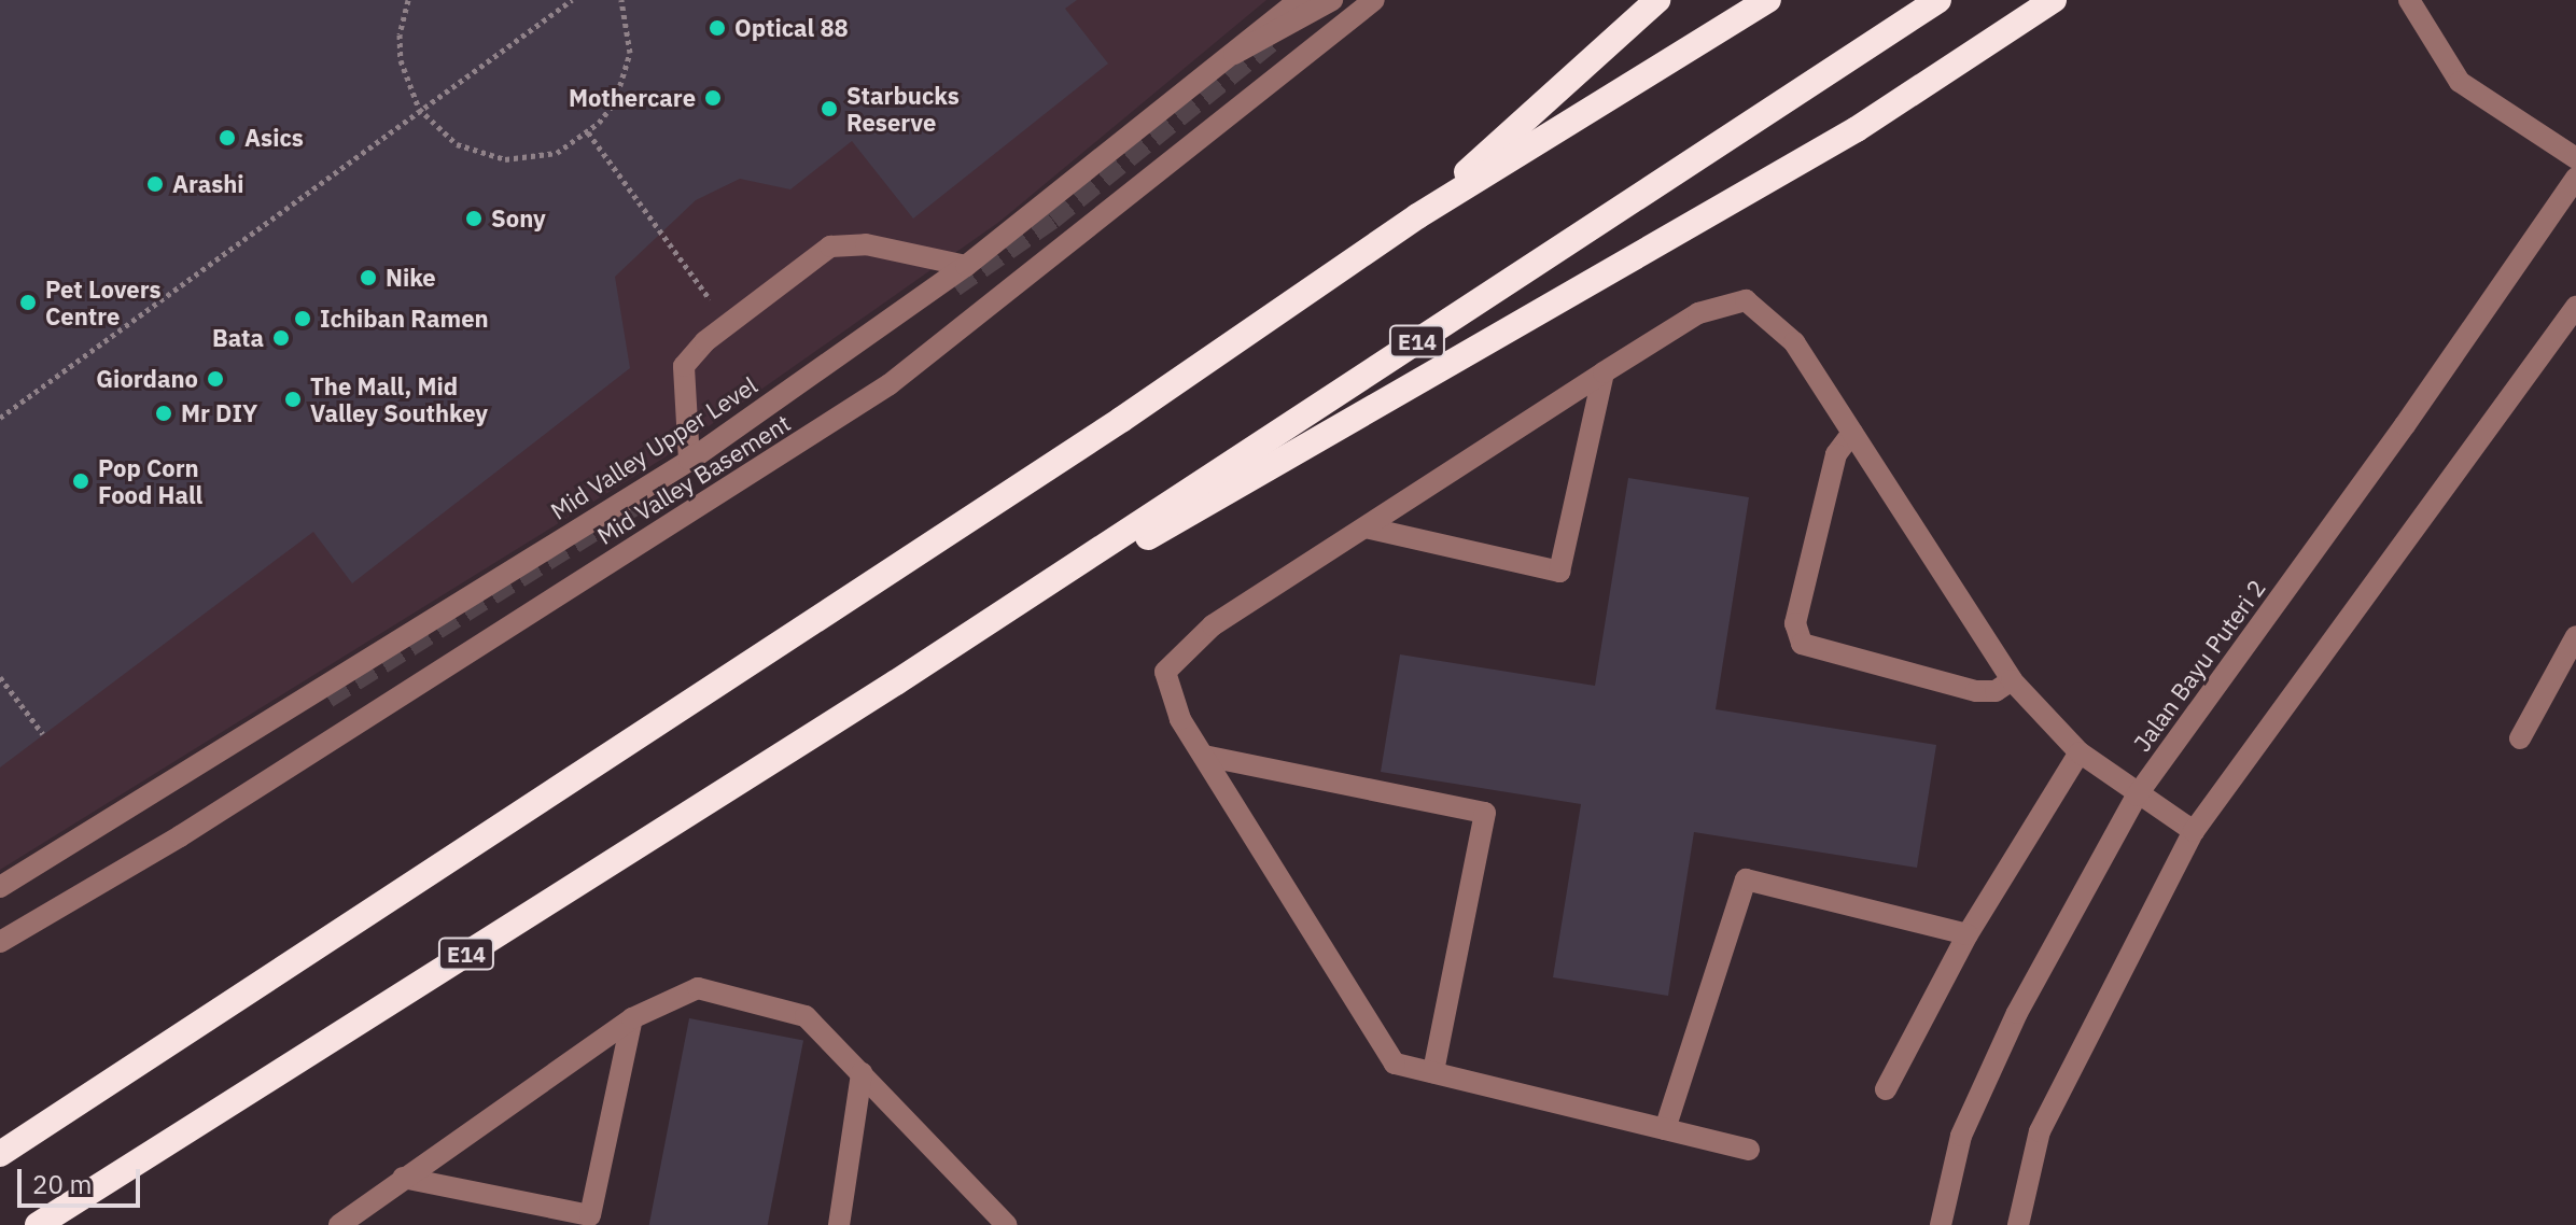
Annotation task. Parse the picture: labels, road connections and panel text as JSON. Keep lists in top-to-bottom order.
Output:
{
  "streets": {
    "highway": ["E14"],
    "street": ["Mid Valley Upper Level", "Mid Valley Basement", "Jalan Bayu Puteri 2"]
  },
  "places": [
    "Optical 88",
    "Mothercare",
    "Starbucks Reserve",
    "Asics",
    "Arashi",
    "Sony",
    "Nike",
    "Pet Lovers Centre",
    "Ichiban Ramen",
    "Bata",
    "Giordano",
    "The Mall, Mid Valley Southkey",
    "Mr DIY",
    "Pop Corn Food Hall"
  ],
  "scale_bar": "20 m"
}
